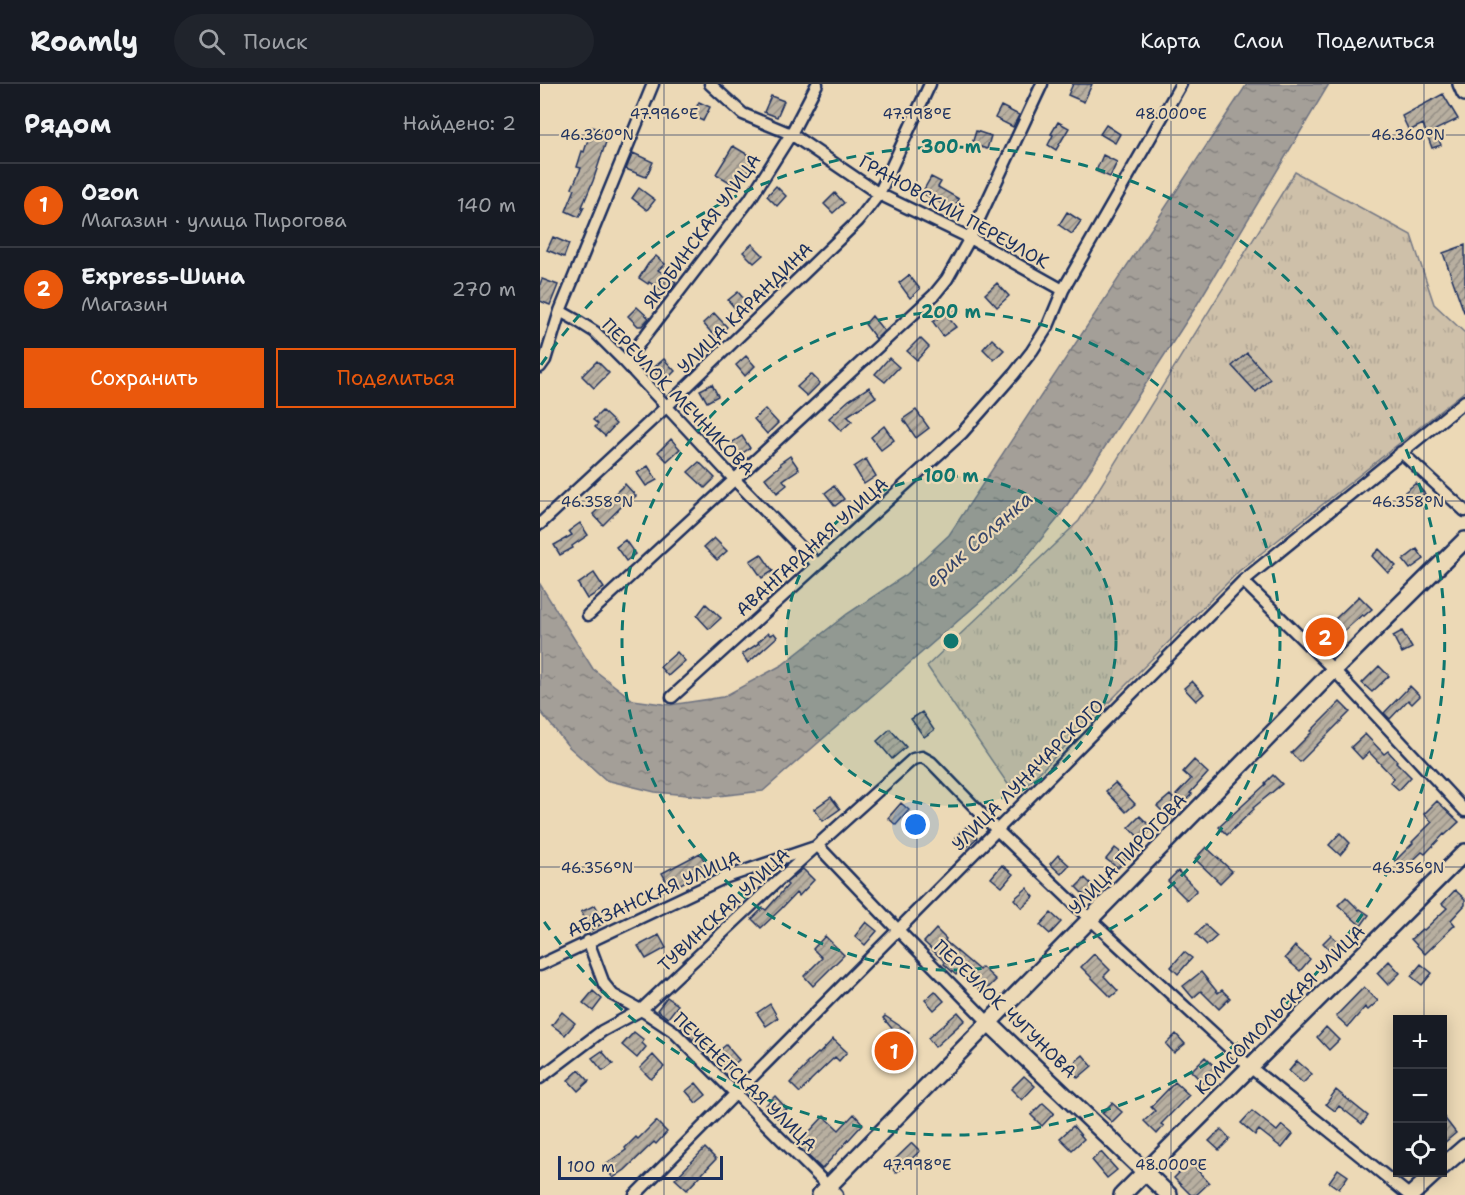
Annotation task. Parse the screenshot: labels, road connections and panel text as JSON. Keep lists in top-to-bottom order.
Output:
{
  "streets": {
    "main road": ["УЛИЦА ПИРОГОВА", "ПЕРЕУЛОК ЧУГУНОВА", "КОМСОМОЛЬСКАЯ УЛИЦА"],
    "street": [
      "ГРАНОВСКИЙ ПЕРЕУЛОК",
      "ЯКОБИНСКАЯ УЛИЦА",
      "УЛИЦА КАРАНДИНА",
      "ПЕРЕУЛОК МЕЧНИКОВА",
      "АВАНГАРДНАЯ УЛИЦА",
      "УЛИЦА ЛУНАЧАРСКОГО",
      "АБАЗАНСКАЯ УЛИЦА",
      "ТУВИНСКАЯ УЛИЦА",
      "ПЕЧЕНЕГСКАЯ УЛИЦА"
    ]
  },
  "crossings": [
    ["ГРАНОВСКИЙ ПЕРЕУЛОК", "ЯКОБИНСКАЯ УЛИЦА"],
    ["ГРАНОВСКИЙ ПЕРЕУЛОК", "УЛИЦА КАРАНДИНА"],
    ["ГРАНОВСКИЙ ПЕРЕУЛОК", "АВАНГАРДНАЯ УЛИЦА"],
    ["ЯКОБИНСКАЯ УЛИЦА", "ПЕРЕУЛОК МЕЧНИКОВА"],
    ["УЛИЦА КАРАНДИНА", "ПЕРЕУЛОК МЕЧНИКОВА"],
    ["ПЕРЕУЛОК МЕЧНИКОВА", "АВАНГАРДНАЯ УЛИЦА"],
    ["УЛИЦА ЛУНАЧАРСКОГО", "ТУВИНСКАЯ УЛИЦА"],
    ["УЛИЦА ЛУНАЧАРСКОГО", "ПЕРЕУЛОК ЧУГУНОВА"],
    ["УЛИЦА ЛУНАЧАРСКОГО", "ПЕЧЕНЕГСКАЯ УЛИЦА"],
    ["УЛИЦА ПИРОГОВА", "ПЕРЕУЛОК ЧУГУНОВА"],
    ["УЛИЦА ПИРОГОВА", "ПЕЧЕНЕГСКАЯ УЛИЦА"],
    ["АБАЗАНСКАЯ УЛИЦА", "ТУВИНСКАЯ УЛИЦА"],
    ["АБАЗАНСКАЯ УЛИЦА", "ПЕРЕУЛОК ЧУГУНОВА"],
    ["АБАЗАНСКАЯ УЛИЦА", "ПЕЧЕНЕГСКАЯ УЛИЦА"],
    ["ТУВИНСКАЯ УЛИЦА", "ПЕРЕУЛОК ЧУГУНОВА"],
    ["ТУВИНСКАЯ УЛИЦА", "ПЕЧЕНЕГСКАЯ УЛИЦА"],
    ["ПЕРЕУЛОК ЧУГУНОВА", "КОМСОМОЛЬСКАЯ УЛИЦА"]
  ],
  "water": ["ерик Солянка"],
  "scale_bar": "100 m",
  "page": {
    "header": "Roamly",
    "search": "Поиск",
    "nav": ["Карта", "Слои", "Поделиться"],
    "heading": ["Рядом", "Найдено: 2"],
    "list": [
      {
        "mark": "1",
        "name": "Ozon",
        "note": "Магазин · улица Пирогова",
        "value": "140 m"
      },
      {
        "mark": "2",
        "name": "Express-Шина",
        "note": "Магазин",
        "value": "270 m"
      }
    ],
    "buttons": ["Сохранить", "Поделиться"],
    "pins": ["2", "1"],
    "map_buttons": ["+", "−"],
    "scale": "100 m"
  },
  "coordinates": [
    "47.996°E",
    "47.998°E",
    "48.000°E",
    "46.360°N",
    "46.358°N",
    "46.356°N"
  ],
  "rings": ["300 m", "200 m", "100 m"]
}
